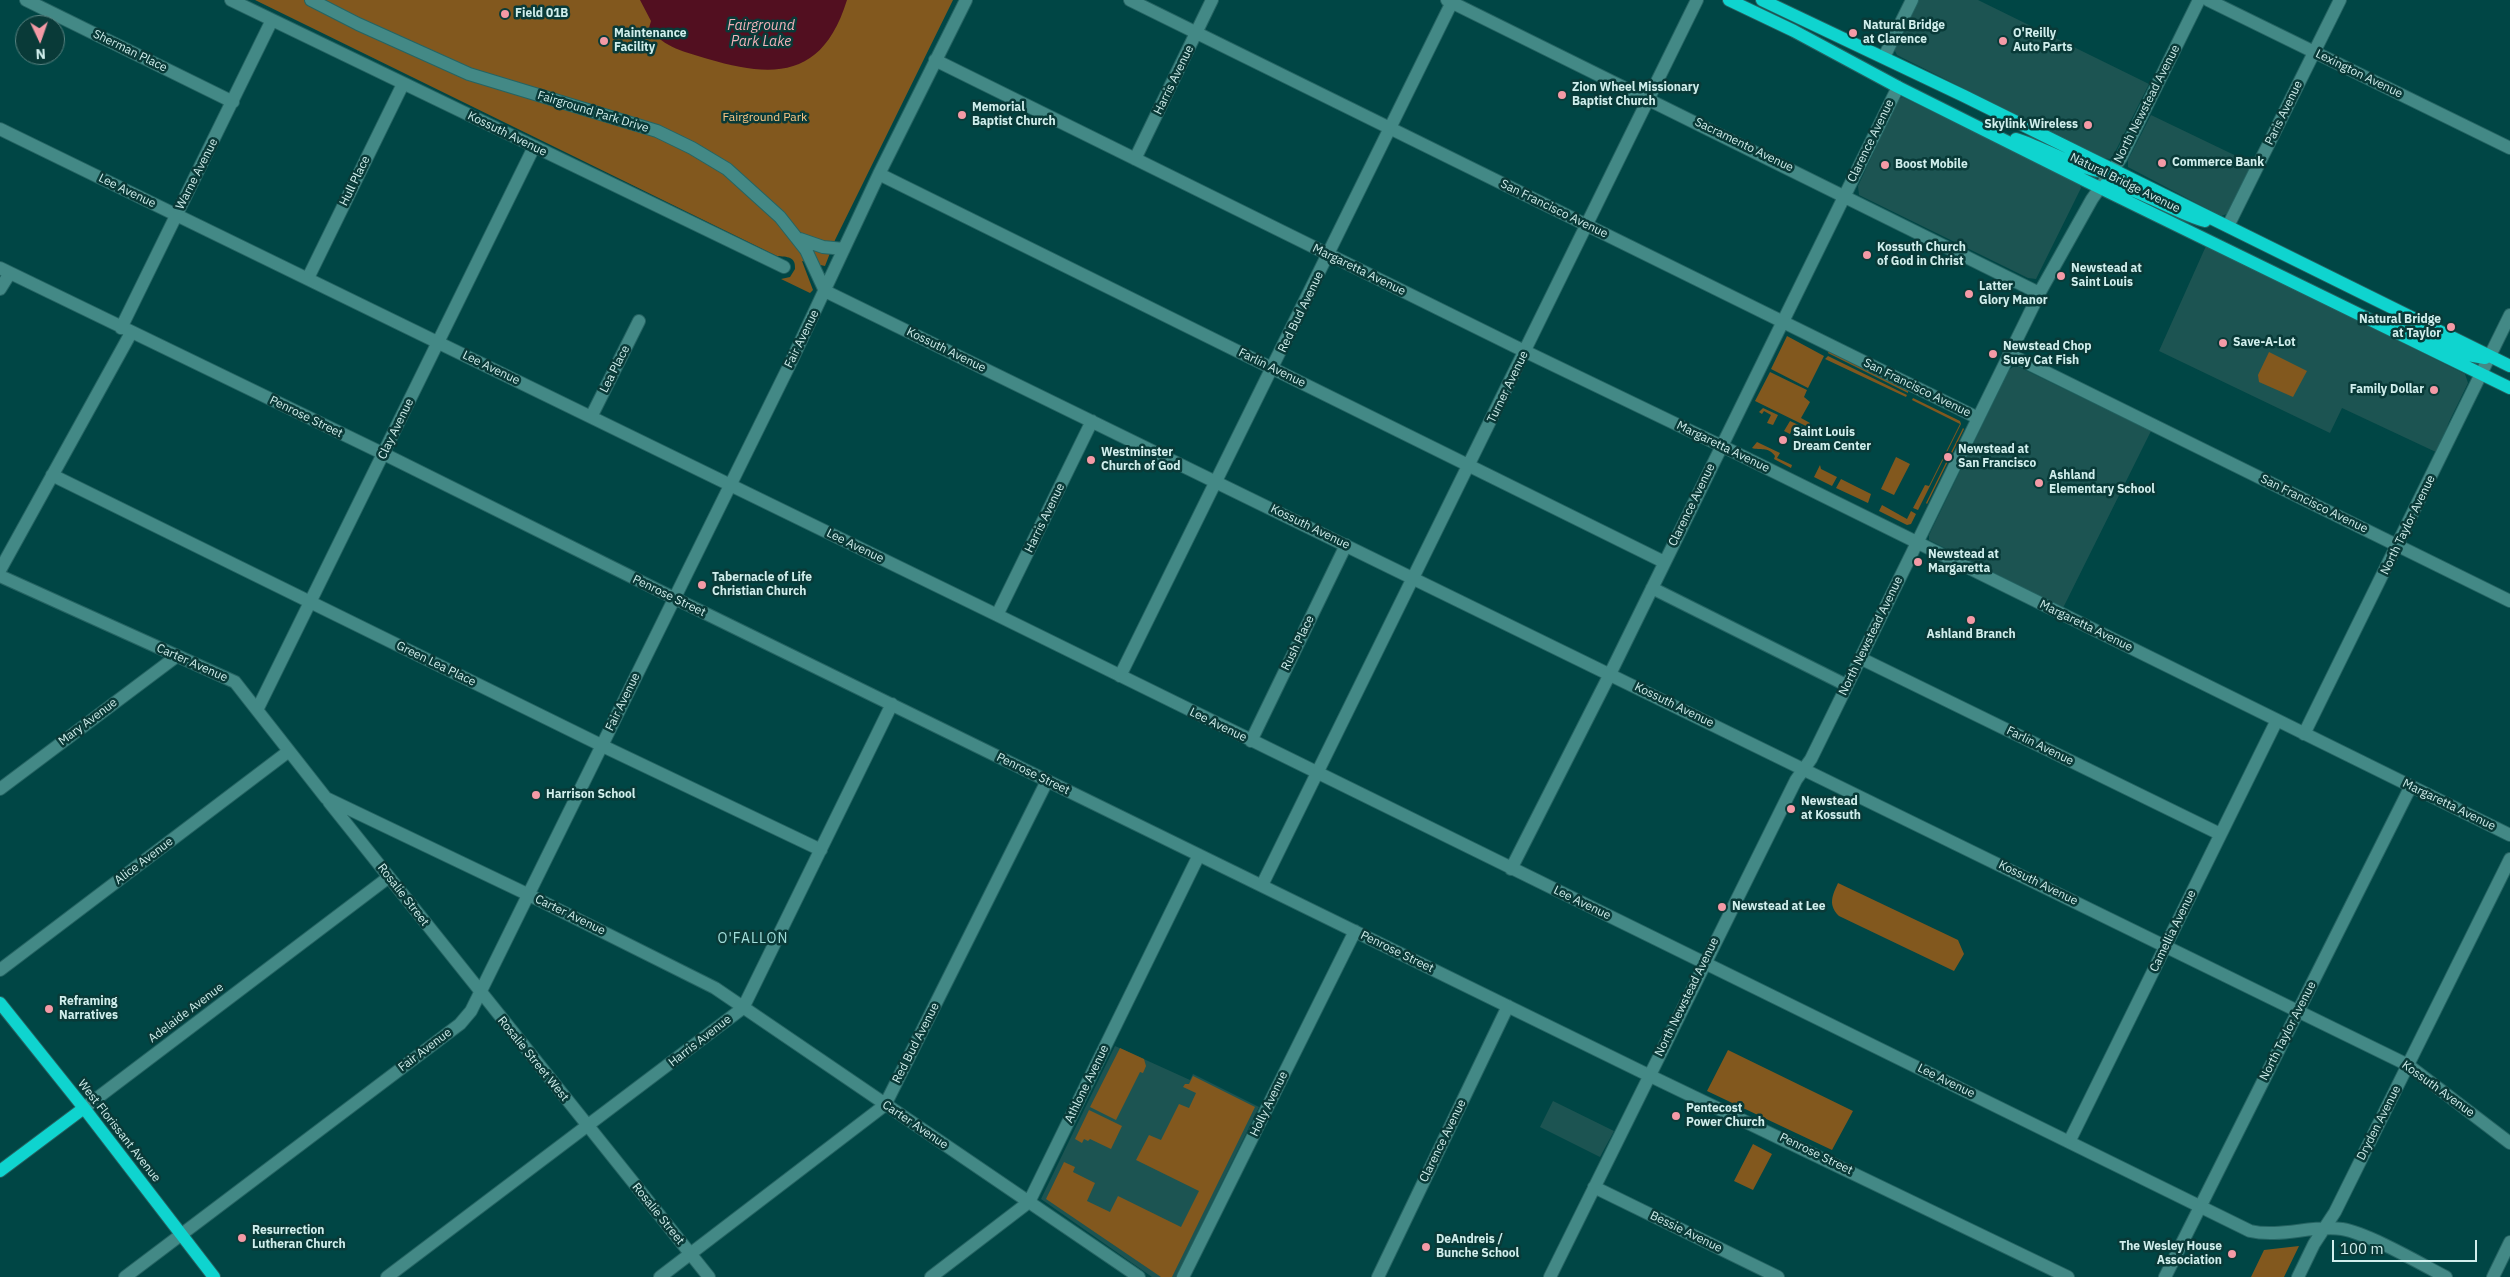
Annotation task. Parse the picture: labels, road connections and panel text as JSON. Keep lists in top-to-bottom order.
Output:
{
  "streets": {
    "main road": ["Natural Bridge Avenue", "Adelaide Avenue", "West Florissant Avenue"],
    "street": [
      "Sherman Place",
      "Lexington Avenue",
      "Harris Avenue",
      "North Newstead Avenue",
      "Fairground Park Drive",
      "Paris Avenue",
      "Kossuth Avenue",
      "Clarence Avenue",
      "Sacramento Avenue",
      "Warne Avenue",
      "Hull Place",
      "Lee Avenue",
      "San Francisco Avenue",
      "Margaretta Avenue",
      "Red Bud Avenue",
      "Fair Avenue",
      "Farlin Avenue",
      "Lea Place",
      "Turner Avenue",
      "Penrose Street",
      "Clay Avenue",
      "North Taylor Avenue",
      "Rush Place",
      "Carter Avenue",
      "Green Lea Place",
      "Mary Avenue",
      "Alice Avenue",
      "Rosalie Street",
      "Camellia Avenue",
      "Rosalie Street West",
      "Athlone Avenue",
      "Holly Avenue",
      "Dryden Avenue",
      "Bessie Avenue"
    ]
  },
  "crossings": [
    ["Sherman Place", "Warne Avenue"],
    ["Lexington Avenue", "Paris Avenue"],
    ["Harris Avenue", "Kossuth Avenue"],
    ["Harris Avenue", "Lee Avenue"],
    ["Harris Avenue", "San Francisco Avenue"],
    ["Harris Avenue", "Margaretta Avenue"],
    ["Harris Avenue", "Penrose Street"],
    ["Harris Avenue", "Carter Avenue"],
    ["Harris Avenue", "Green Lea Place"],
    ["Harris Avenue", "Rosalie Street"],
    ["Harris Avenue", "Rosalie Street West"],
    ["North Newstead Avenue", "Kossuth Avenue"],
    ["North Newstead Avenue", "Sacramento Avenue"],
    ["North Newstead Avenue", "Natural Bridge Avenue"],
    ["North Newstead Avenue", "Lee Avenue"],
    ["North Newstead Avenue", "San Francisco Avenue"],
    ["North Newstead Avenue", "Margaretta Avenue"],
    ["North Newstead Avenue", "Farlin Avenue"],
    ["North Newstead Avenue", "Penrose Street"],
    ["North Newstead Avenue", "Bessie Avenue"],
    ["Fairground Park Drive", "Kossuth Avenue"],
    ["Fairground Park Drive", "Fair Avenue"],
    ["Paris Avenue", "Natural Bridge Avenue"],
    ["Kossuth Avenue", "Clarence Avenue"],
    ["Kossuth Avenue", "Warne Avenue"],
    ["Kossuth Avenue", "Hull Place"],
    ["Kossuth Avenue", "Red Bud Avenue"],
    ["Kossuth Avenue", "Fair Avenue"],
    ["Kossuth Avenue", "Turner Avenue"],
    ["Kossuth Avenue", "Clay Avenue"],
    ["Kossuth Avenue", "North Taylor Avenue"],
    ["Kossuth Avenue", "Rush Place"],
    ["Kossuth Avenue", "Camellia Avenue"],
    ["Kossuth Avenue", "Dryden Avenue"],
    ["Clarence Avenue", "Sacramento Avenue"],
    ["Clarence Avenue", "Natural Bridge Avenue"],
    ["Clarence Avenue", "Lee Avenue"],
    ["Clarence Avenue", "San Francisco Avenue"],
    ["Clarence Avenue", "Margaretta Avenue"],
    ["Clarence Avenue", "Farlin Avenue"],
    ["Clarence Avenue", "Penrose Street"],
    ["Sacramento Avenue", "Red Bud Avenue"],
    ["Sacramento Avenue", "Turner Avenue"],
    ["Warne Avenue", "Lee Avenue"],
    ["Warne Avenue", "Penrose Street"],
    ["Warne Avenue", "Green Lea Place"],
    ["Hull Place", "Lee Avenue"],
    ["Natural Bridge Avenue", "North Taylor Avenue"],
    ["Lee Avenue", "Red Bud Avenue"],
    ["Lee Avenue", "Fair Avenue"],
    ["Lee Avenue", "Lea Place"],
    ["Lee Avenue", "Turner Avenue"],
    ["Lee Avenue", "Clay Avenue"],
    ["Lee Avenue", "North Taylor Avenue"],
    ["Lee Avenue", "Rush Place"],
    ["Lee Avenue", "Camellia Avenue"],
    ["Lee Avenue", "Dryden Avenue"],
    ["San Francisco Avenue", "Red Bud Avenue"],
    ["San Francisco Avenue", "Turner Avenue"],
    ["San Francisco Avenue", "North Taylor Avenue"],
    ["Margaretta Avenue", "Red Bud Avenue"],
    ["Margaretta Avenue", "Fair Avenue"],
    ["Margaretta Avenue", "Turner Avenue"],
    ["Margaretta Avenue", "North Taylor Avenue"],
    ["Margaretta Avenue", "Camellia Avenue"],
    ["Red Bud Avenue", "Farlin Avenue"],
    ["Red Bud Avenue", "Penrose Street"],
    ["Red Bud Avenue", "Carter Avenue"],
    ["Red Bud Avenue", "Rosalie Street"],
    ["Fair Avenue", "Farlin Avenue"],
    ["Fair Avenue", "Penrose Street"],
    ["Fair Avenue", "Carter Avenue"],
    ["Fair Avenue", "Green Lea Place"],
    ["Fair Avenue", "Rosalie Street"],
    ["Fair Avenue", "Rosalie Street West"],
    ["Fair Avenue", "West Florissant Avenue"],
    ["Farlin Avenue", "Turner Avenue"],
    ["Farlin Avenue", "Camellia Avenue"],
    ["Penrose Street", "Clay Avenue"],
    ["Penrose Street", "Athlone Avenue"],
    ["Penrose Street", "Holly Avenue"],
    ["Clay Avenue", "Carter Avenue"],
    ["Clay Avenue", "Green Lea Place"],
    ["Carter Avenue", "Mary Avenue"],
    ["Carter Avenue", "Alice Avenue"],
    ["Carter Avenue", "Rosalie Street"],
    ["Carter Avenue", "Athlone Avenue"],
    ["Rosalie Street", "Adelaide Avenue"],
    ["Rosalie Street", "Rosalie Street West"],
    ["Adelaide Avenue", "West Florissant Avenue"]
  ],
  "districts": ["O'FALLON"],
  "water": ["Fairground Park Lake"],
  "parks": ["Fairground Park"],
  "places": [
    "Field 01B",
    "Natural Bridge at Clarence",
    "Maintenance Facility",
    "O'Reilly Auto Parts",
    "Zion Wheel Missionary Baptist Church",
    "Memorial Baptist Church",
    "Skylink Wireless",
    "Commerce Bank",
    "Boost Mobile",
    "Kossuth Church of God in Christ",
    "Newstead at Saint Louis",
    "Latter Glory Manor",
    "Natural Bridge at Taylor",
    "Save-A-Lot",
    "Newstead Chop Suey Cat Fish",
    "Family Dollar",
    "Saint Louis Dream Center",
    "Newstead at San Francisco",
    "Westminster Church of God",
    "Ashland Elementary School",
    "Newstead at Margaretta",
    "Tabernacle of Life Christian Church",
    "Ashland Branch",
    "Harrison School",
    "Newstead at Kossuth",
    "Newstead at Lee",
    "Reframing Narratives",
    "Pentecost Power Church",
    "Resurrection Lutheran Church",
    "DeAndreis / Bunche School",
    "The Wesley House Association"
  ],
  "scale_bar": "100 m",
  "north": "bottom"
}
